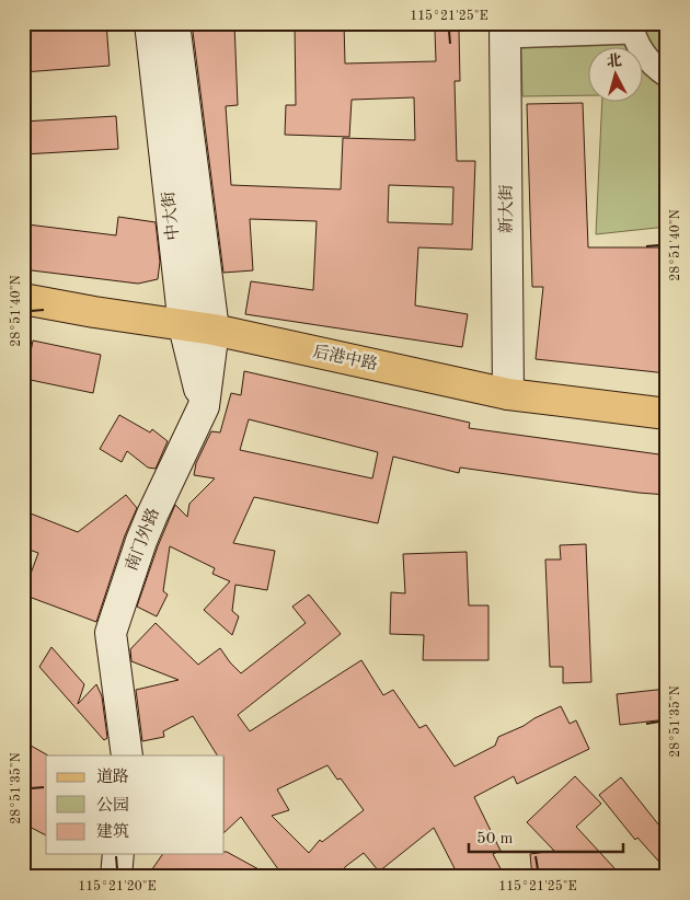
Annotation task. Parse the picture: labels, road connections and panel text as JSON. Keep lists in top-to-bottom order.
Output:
{
  "streets": {
    "main road": [
      "新大街",
      "中大街",
      "后港中路",
      "南门外路"
    ]
  },
  "crossings": [
    ["新大街", "后港中路"],
    ["中大街", "后港中路"],
    ["中大街", "南门外路"],
    ["后港中路", "南门外路"]
  ],
  "legend": ["道路", "公园", "建筑"],
  "scale_bar": "50 m",
  "north": "top",
  "coordinates": [
    "115°21'25\"E",
    "28°51'40\"N",
    "28°51'35\"N",
    "115°21'20\"E"
  ]
}
